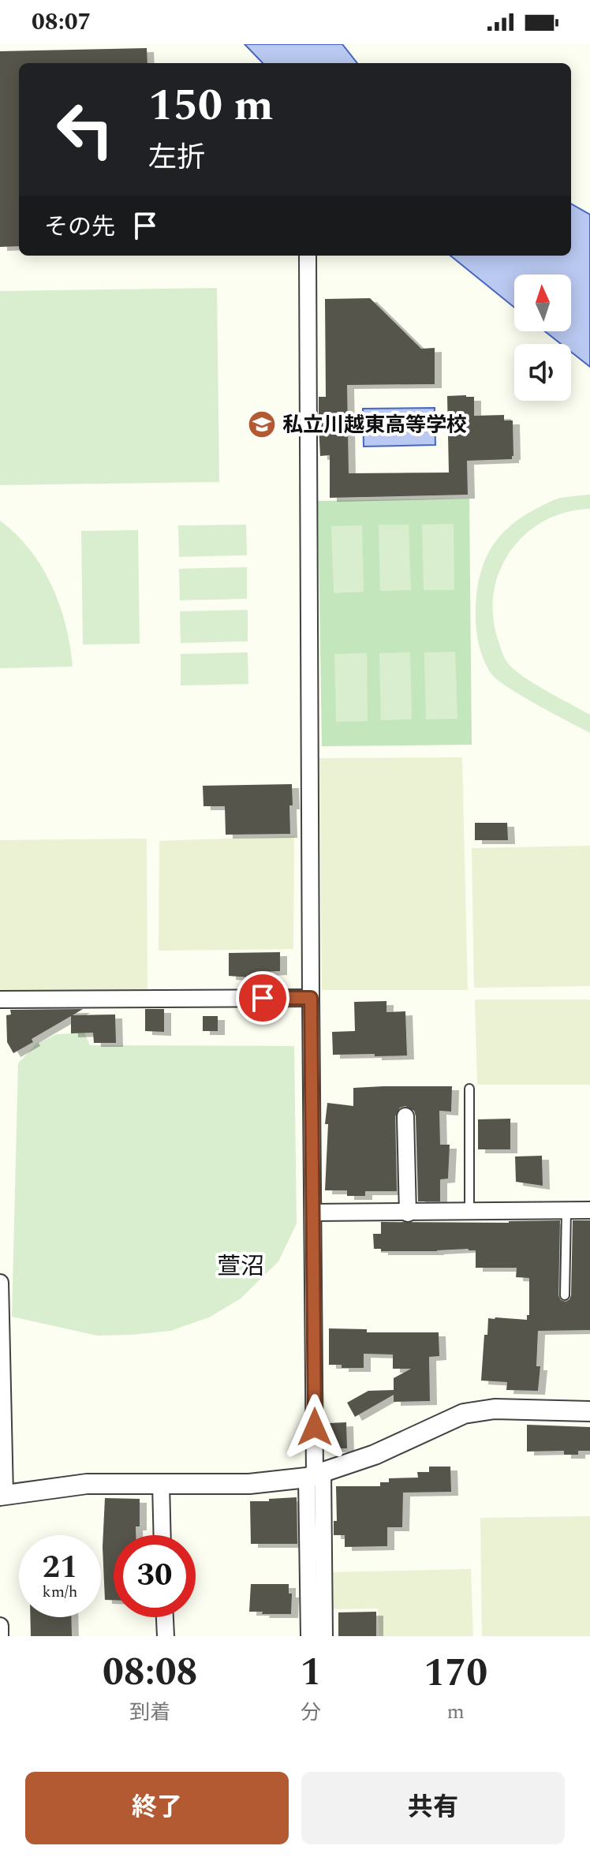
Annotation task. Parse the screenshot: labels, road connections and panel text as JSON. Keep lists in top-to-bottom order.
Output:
{
  "districts": ["萱沼"],
  "places": {
    "school or university": ["私立川越東高等学校"]
  },
  "north": "top",
  "page": {
    "status": "08:07",
    "turn": ["150 m", "左折"],
    "then": "その先",
    "speed": "21 km/h",
    "limit": "30",
    "eta": [
      "08:08",
      "到着",
      "1",
      "分",
      "170",
      "m"
    ],
    "buttons": ["終了", "共有"]
  }
}
